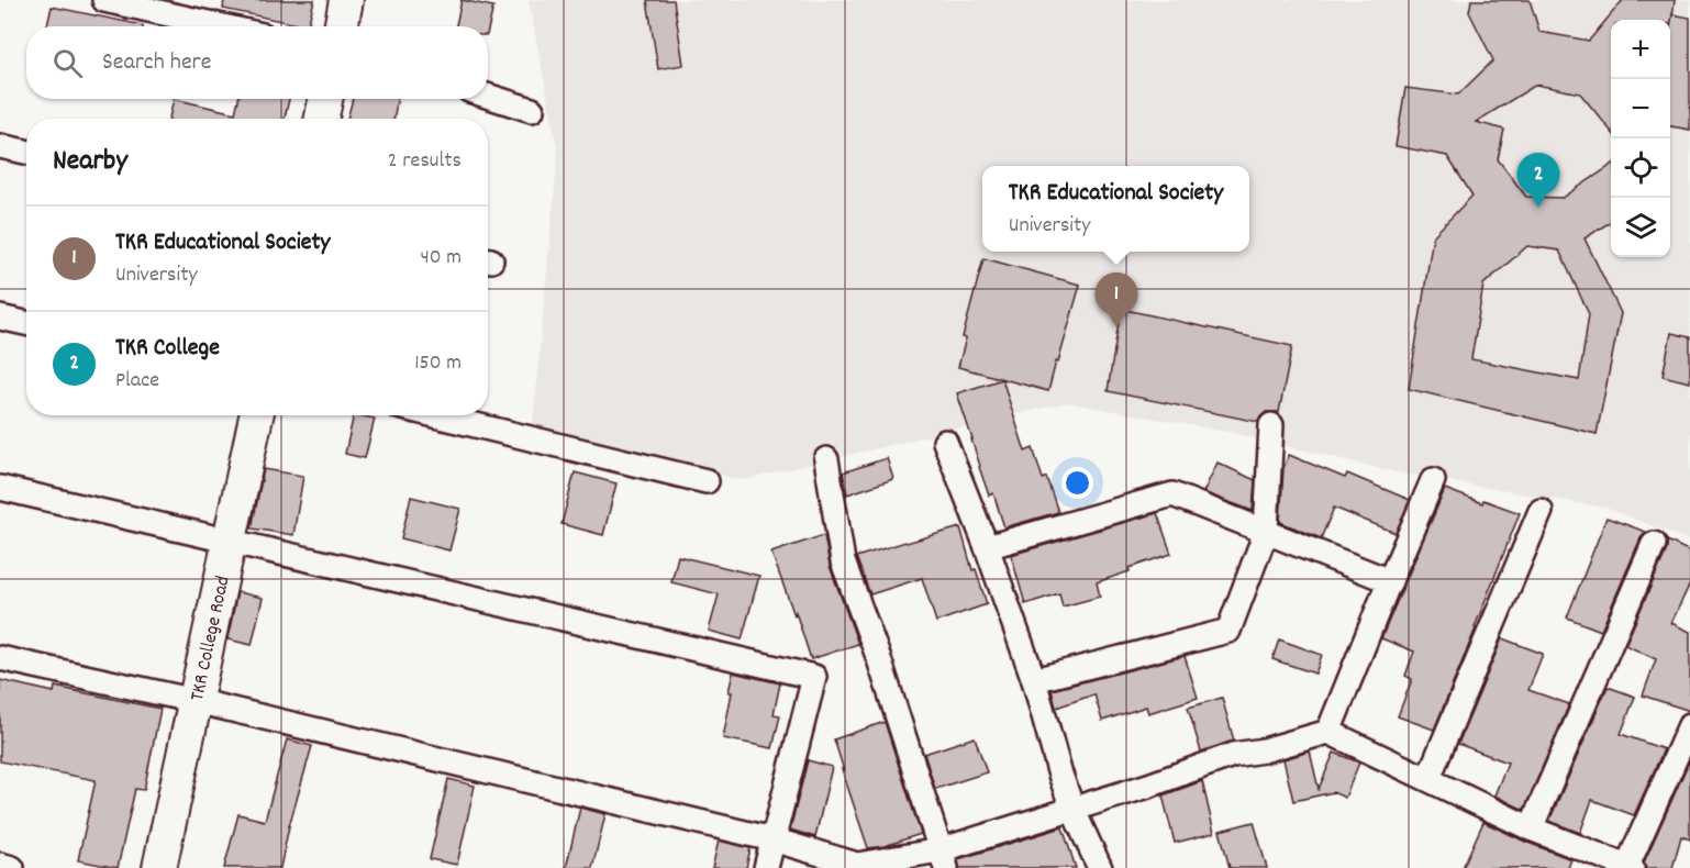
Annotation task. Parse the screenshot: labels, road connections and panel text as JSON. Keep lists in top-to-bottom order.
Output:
{
  "streets": {
    "street": ["TKR College Road"]
  },
  "page": {
    "map_buttons": ["+", "−"],
    "search": "Search here",
    "heading": ["Nearby", "2 results"],
    "pins": ["2", "1"],
    "popup": ["TKR Educational Society", "University"],
    "list": [
      {
        "mark": "1",
        "name": "TKR Educational Society",
        "note": "University",
        "value": "40 m"
      },
      {
        "mark": "2",
        "name": "TKR College",
        "note": "Place",
        "value": "150 m"
      }
    ]
  }
}
